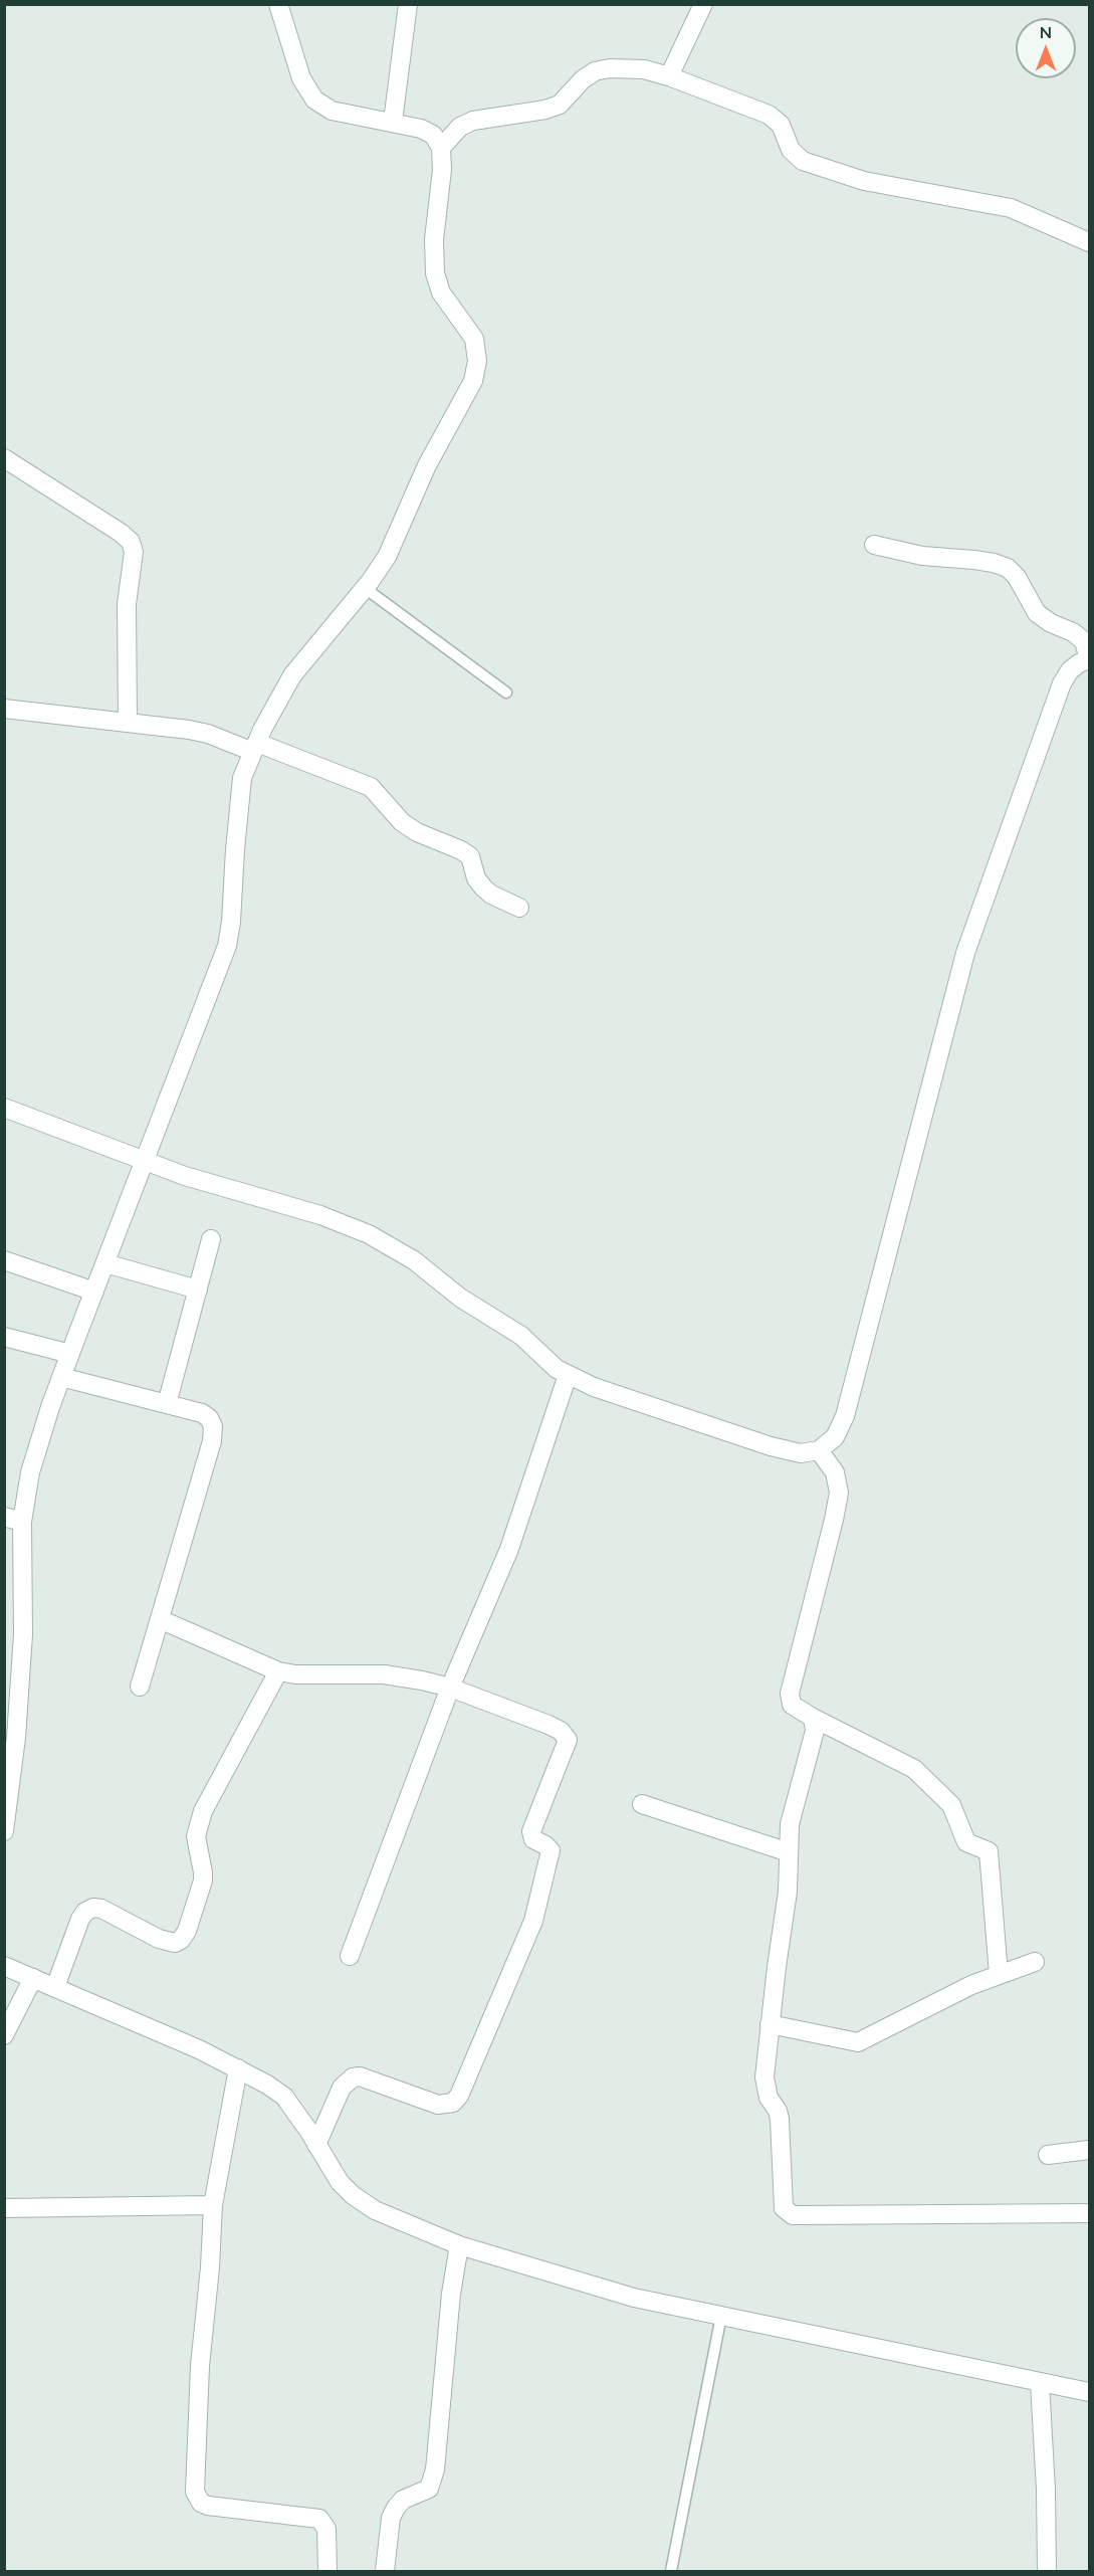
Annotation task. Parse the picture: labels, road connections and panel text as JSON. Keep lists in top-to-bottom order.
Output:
{
  "north": "top"
}
